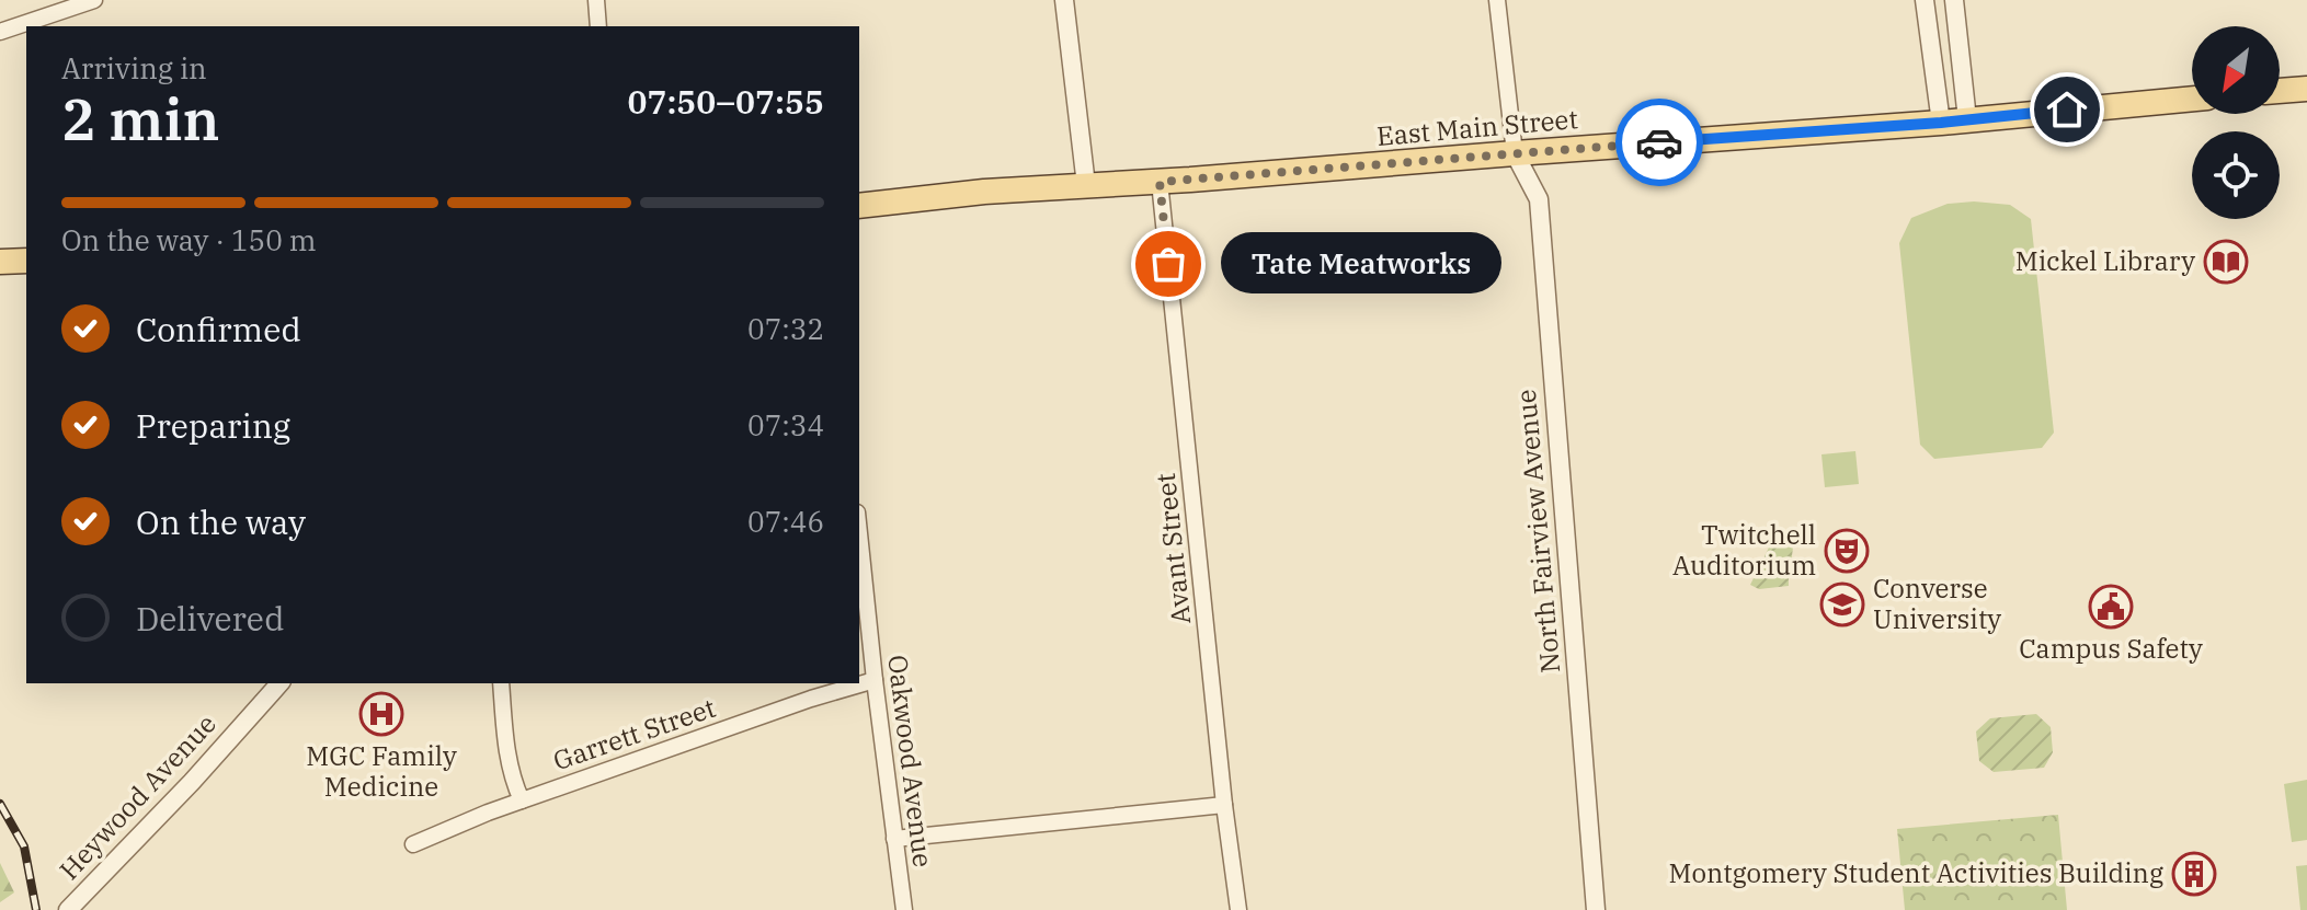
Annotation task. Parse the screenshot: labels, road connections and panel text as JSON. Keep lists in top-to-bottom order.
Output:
{
  "streets": {
    "main road": ["East Main Street"],
    "street": [
      "North Fairview Avenue",
      "Avant Street",
      "Garrett Street",
      "Oakwood Avenue",
      "Heywood Avenue"
    ]
  },
  "crossings": [
    ["East Main Street", "North Fairview Avenue"],
    ["East Main Street", "Avant Street"],
    ["Garrett Street", "Oakwood Avenue"]
  ],
  "places": {
    "library": ["Mickel Library"],
    "other": ["Tate Meatworks"],
    "theatre": ["Twitchell Auditorium"],
    "school or university": ["Converse University"],
    "public building": ["Campus Safety"],
    "hospital": ["MGC Family Medicine"],
    "building": ["Montgomery Student Activities Building"]
  },
  "north": "bottom left",
  "page": {
    "heading": ["2 min", "Arriving in", "07:50–07:55"],
    "bar": "On the way · 150 m",
    "bubble": "Tate Meatworks",
    "list": [
      ["Confirmed", "07:32"],
      ["Preparing", "07:34"],
      ["On the way", "07:46"],
      "Delivered"
    ]
  }
}
